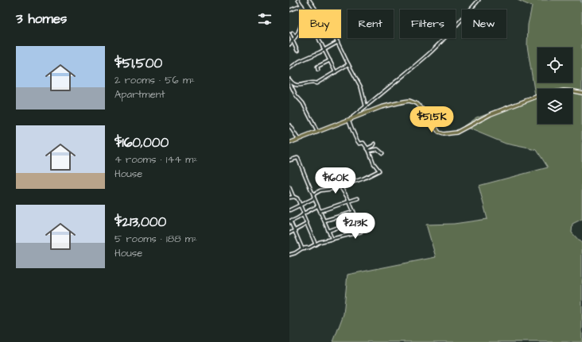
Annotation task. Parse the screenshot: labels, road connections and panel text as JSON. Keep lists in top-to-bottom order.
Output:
{
  "page": {
    "heading": "3 homes",
    "chip": [
      "Buy",
      "Rent",
      "Filters",
      "New"
    ],
    "list": [
      {
        "name": "$51,500",
        "note": "2 rooms · 56 m² · Apartment"
      },
      {
        "name": "$160,000",
        "note": "4 rooms · 144 m² · House"
      },
      {
        "name": "$213,000",
        "note": "5 rooms · 188 m² · House"
      }
    ],
    "price": ["$51.5K", "$160K", "$213K"]
  }
}
